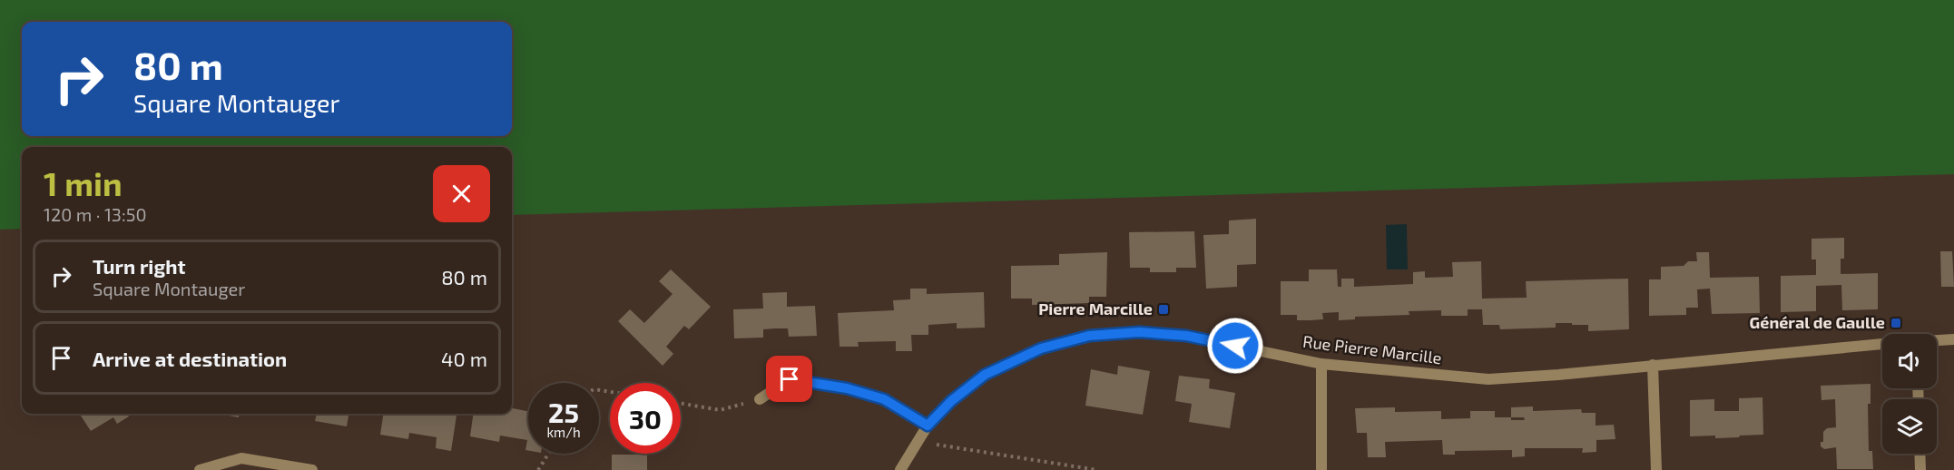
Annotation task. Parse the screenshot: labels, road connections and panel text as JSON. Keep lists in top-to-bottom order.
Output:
{
  "streets": {
    "street": ["Rue Pierre Marcille"]
  },
  "places": {
    "transit": ["Pierre Marcille", "Général de Gaulle"]
  },
  "page": {
    "turn": ["80 m", "Square Montauger"],
    "heading": ["1 min", "120 m · 13:50"],
    "list": [
      {
        "name": "Turn right",
        "note": "Square Montauger",
        "value": "80 m"
      },
      {
        "name": "Arrive at destination",
        "value": "40 m"
      }
    ],
    "speed": "25 km/h",
    "limit": "30"
  }
}
